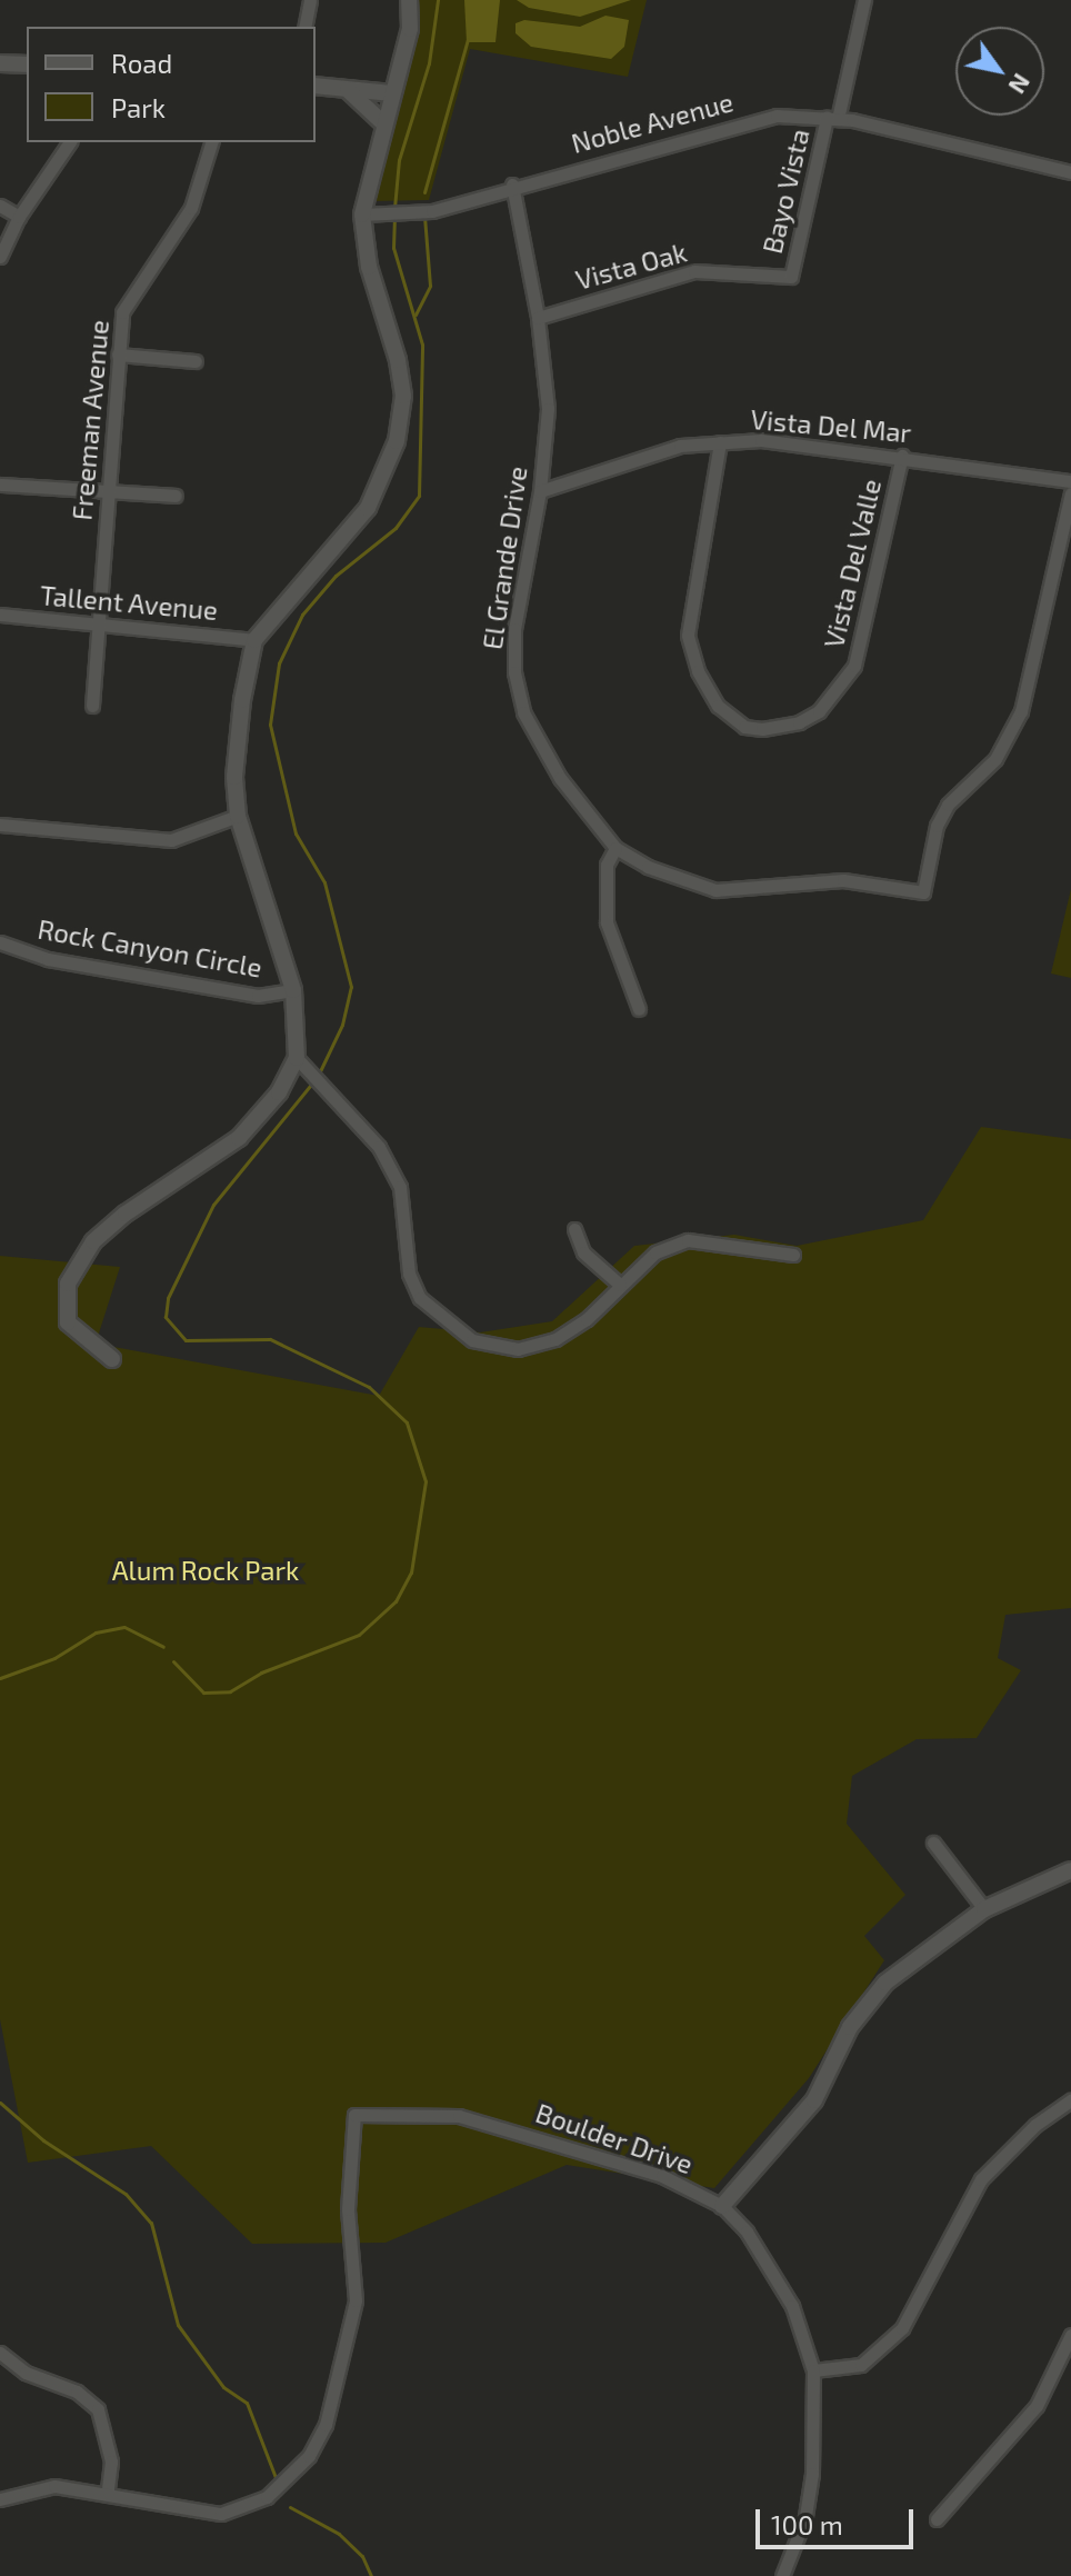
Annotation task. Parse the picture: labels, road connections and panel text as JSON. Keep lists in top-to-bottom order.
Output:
{
  "streets": {
    "street": [
      "Noble Avenue",
      "Bayo Vista",
      "Vista Oak",
      "Freeman Avenue",
      "Vista Del Mar",
      "El Grande Drive",
      "Vista Del Valle",
      "Tallent Avenue",
      "Rock Canyon Circle",
      "Boulder Drive"
    ]
  },
  "crossings": [
    ["Noble Avenue", "Bayo Vista"],
    ["Noble Avenue", "El Grande Drive"],
    ["Bayo Vista", "Vista Oak"],
    ["Vista Oak", "El Grande Drive"],
    ["Freeman Avenue", "Tallent Avenue"],
    ["Vista Del Mar", "El Grande Drive"],
    ["Vista Del Mar", "Vista Del Valle"]
  ],
  "parks": ["Alum Rock Park"],
  "legend": ["Road", "Park"],
  "scale_bar": "100 m",
  "north": "bottom right"
}
